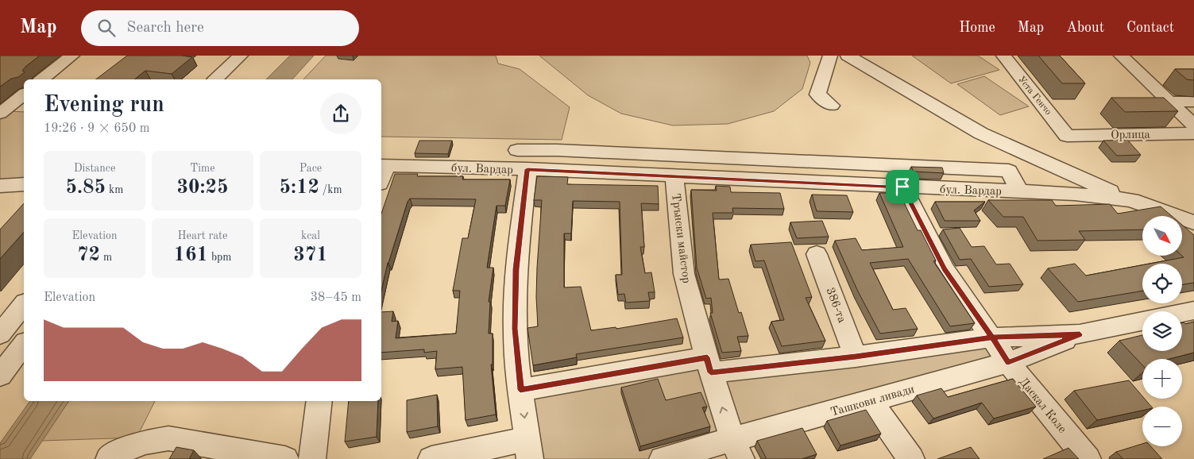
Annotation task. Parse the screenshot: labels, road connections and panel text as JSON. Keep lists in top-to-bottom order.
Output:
{
  "streets": {
    "street": [
      "Уста Генчо",
      "Орлица",
      "бул. Вардар",
      "Трънски майстор",
      "386-та",
      "Ташкови ливади",
      "Даскал Коле"
    ]
  },
  "crossings": [
    ["Уста Генчо", "Орлица"],
    ["бул. Вардар", "Трънски майстор"],
    ["бул. Вардар", "Даскал Коле"],
    ["Трънски майстор", "Ташкови ливади"],
    ["386-та", "Ташкови ливади"],
    ["Ташкови ливади", "Даскал Коле"]
  ],
  "north": "bottom right",
  "page": {
    "header": "Map",
    "search": "Search here",
    "nav": [
      "Home",
      "Map",
      "About",
      "Contact"
    ],
    "heading": ["Evening run", "19:26 · 9 × 650 m"],
    "stats": [
      ["Distance", "5.85 km"],
      ["Time", "30:25"],
      ["Pace", "5:12 /km"],
      ["Elevation", "72 m"],
      ["Heart rate", "161 bpm"],
      ["kcal", "371"]
    ],
    "map_buttons": ["+", "−"],
    "chart": ["Elevation", "38–45 m"]
  }
}
